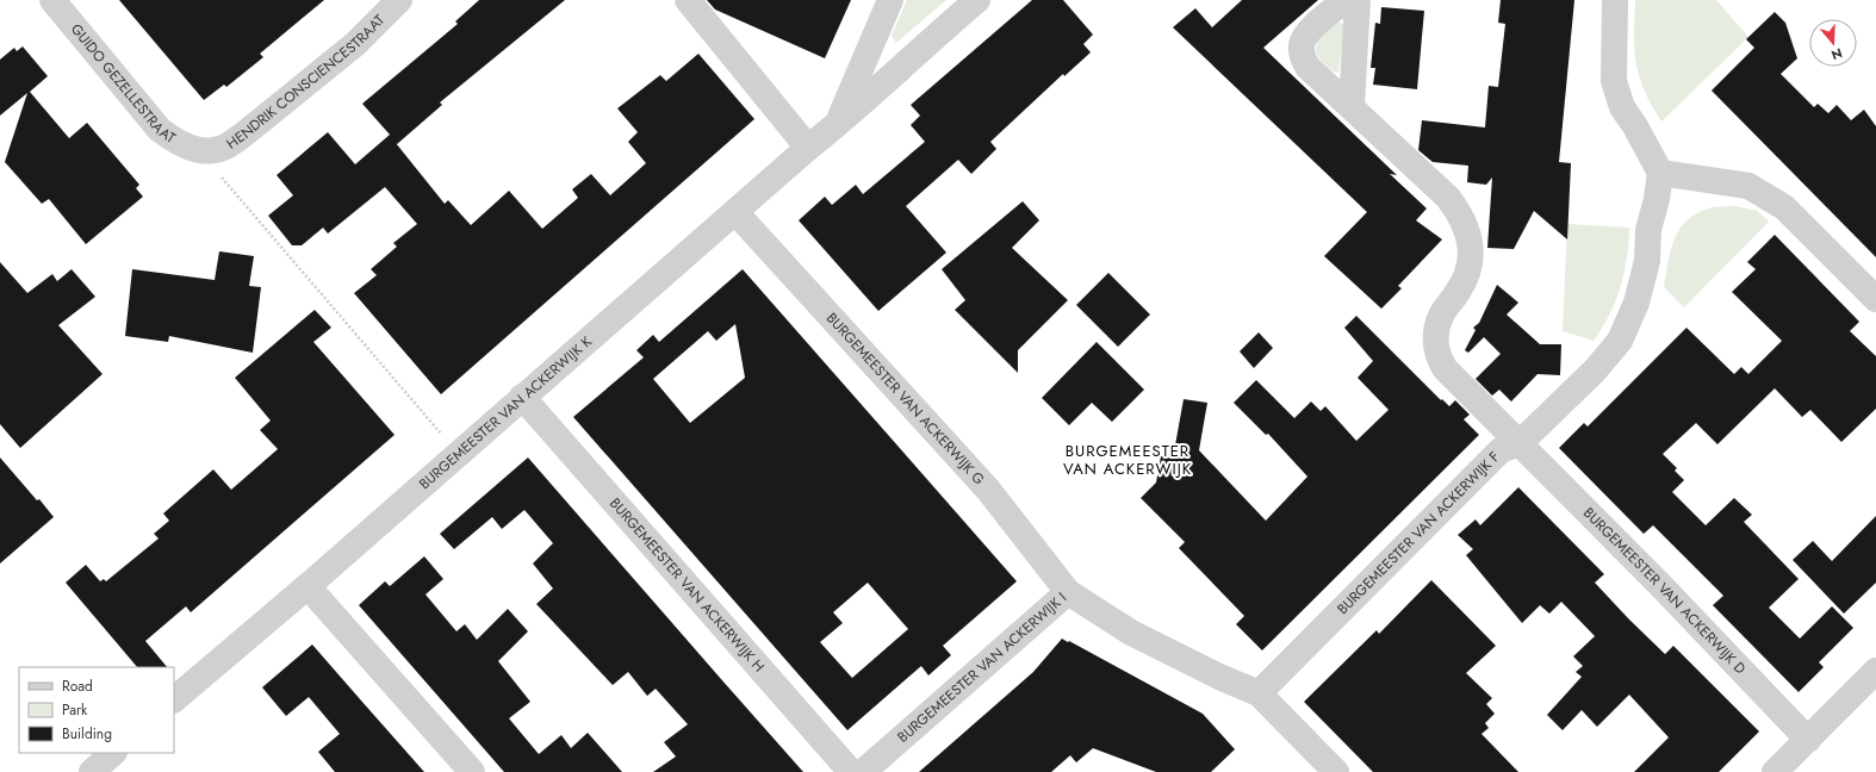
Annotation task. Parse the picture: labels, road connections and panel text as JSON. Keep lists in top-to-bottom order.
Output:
{
  "streets": {
    "street": [
      "HENDRIK CONSCIENCESTRAAT",
      "GUIDO GEZELLESTRAAT",
      "BURGEMEESTER VAN ACKERWIJK G",
      "BURGEMEESTER VAN ACKERWIJK K",
      "BURGEMEESTER VAN ACKERWIJK F",
      "BURGEMEESTER VAN ACKERWIJK H",
      "BURGEMEESTER VAN ACKERWIJK D",
      "BURGEMEESTER VAN ACKERWIJK I"
    ]
  },
  "crossings": [
    ["HENDRIK CONSCIENCESTRAAT", "GUIDO GEZELLESTRAAT"],
    ["BURGEMEESTER VAN ACKERWIJK G", "BURGEMEESTER VAN ACKERWIJK K"],
    ["BURGEMEESTER VAN ACKERWIJK G", "BURGEMEESTER VAN ACKERWIJK I"],
    ["BURGEMEESTER VAN ACKERWIJK K", "BURGEMEESTER VAN ACKERWIJK H"],
    ["BURGEMEESTER VAN ACKERWIJK F", "BURGEMEESTER VAN ACKERWIJK D"],
    ["BURGEMEESTER VAN ACKERWIJK F", "BURGEMEESTER VAN ACKERWIJK I"]
  ],
  "districts": ["BURGEMEESTER VAN ACKERWIJK"],
  "legend": ["Road", "Park", "Building"],
  "north": "bottom"
}
